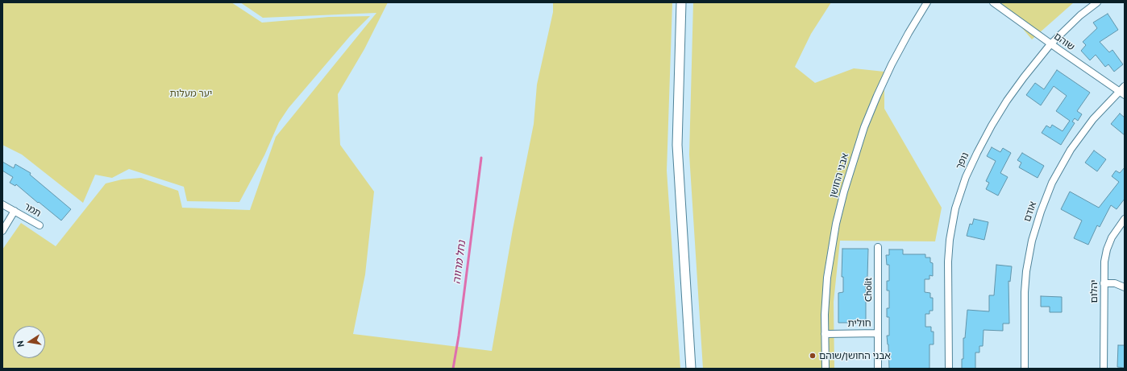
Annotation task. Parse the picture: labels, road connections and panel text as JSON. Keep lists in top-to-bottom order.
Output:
{
  "streets": {
    "street": [
      "שוהם",
      "נופך",
      "אבני החושן",
      "תמר",
      "אודם",
      "Cholit",
      "יהלום",
      "חולית"
    ]
  },
  "crossings": [
    ["שוהם", "נופך"],
    ["שוהם", "אודם"],
    ["אבני החושן", "חולית"],
    ["Cholit", "חולית"]
  ],
  "water": ["נחל מרווה"],
  "parks": ["יער מעלות"],
  "places": ["אבני החושן/שוהם"],
  "north": "left"
}
